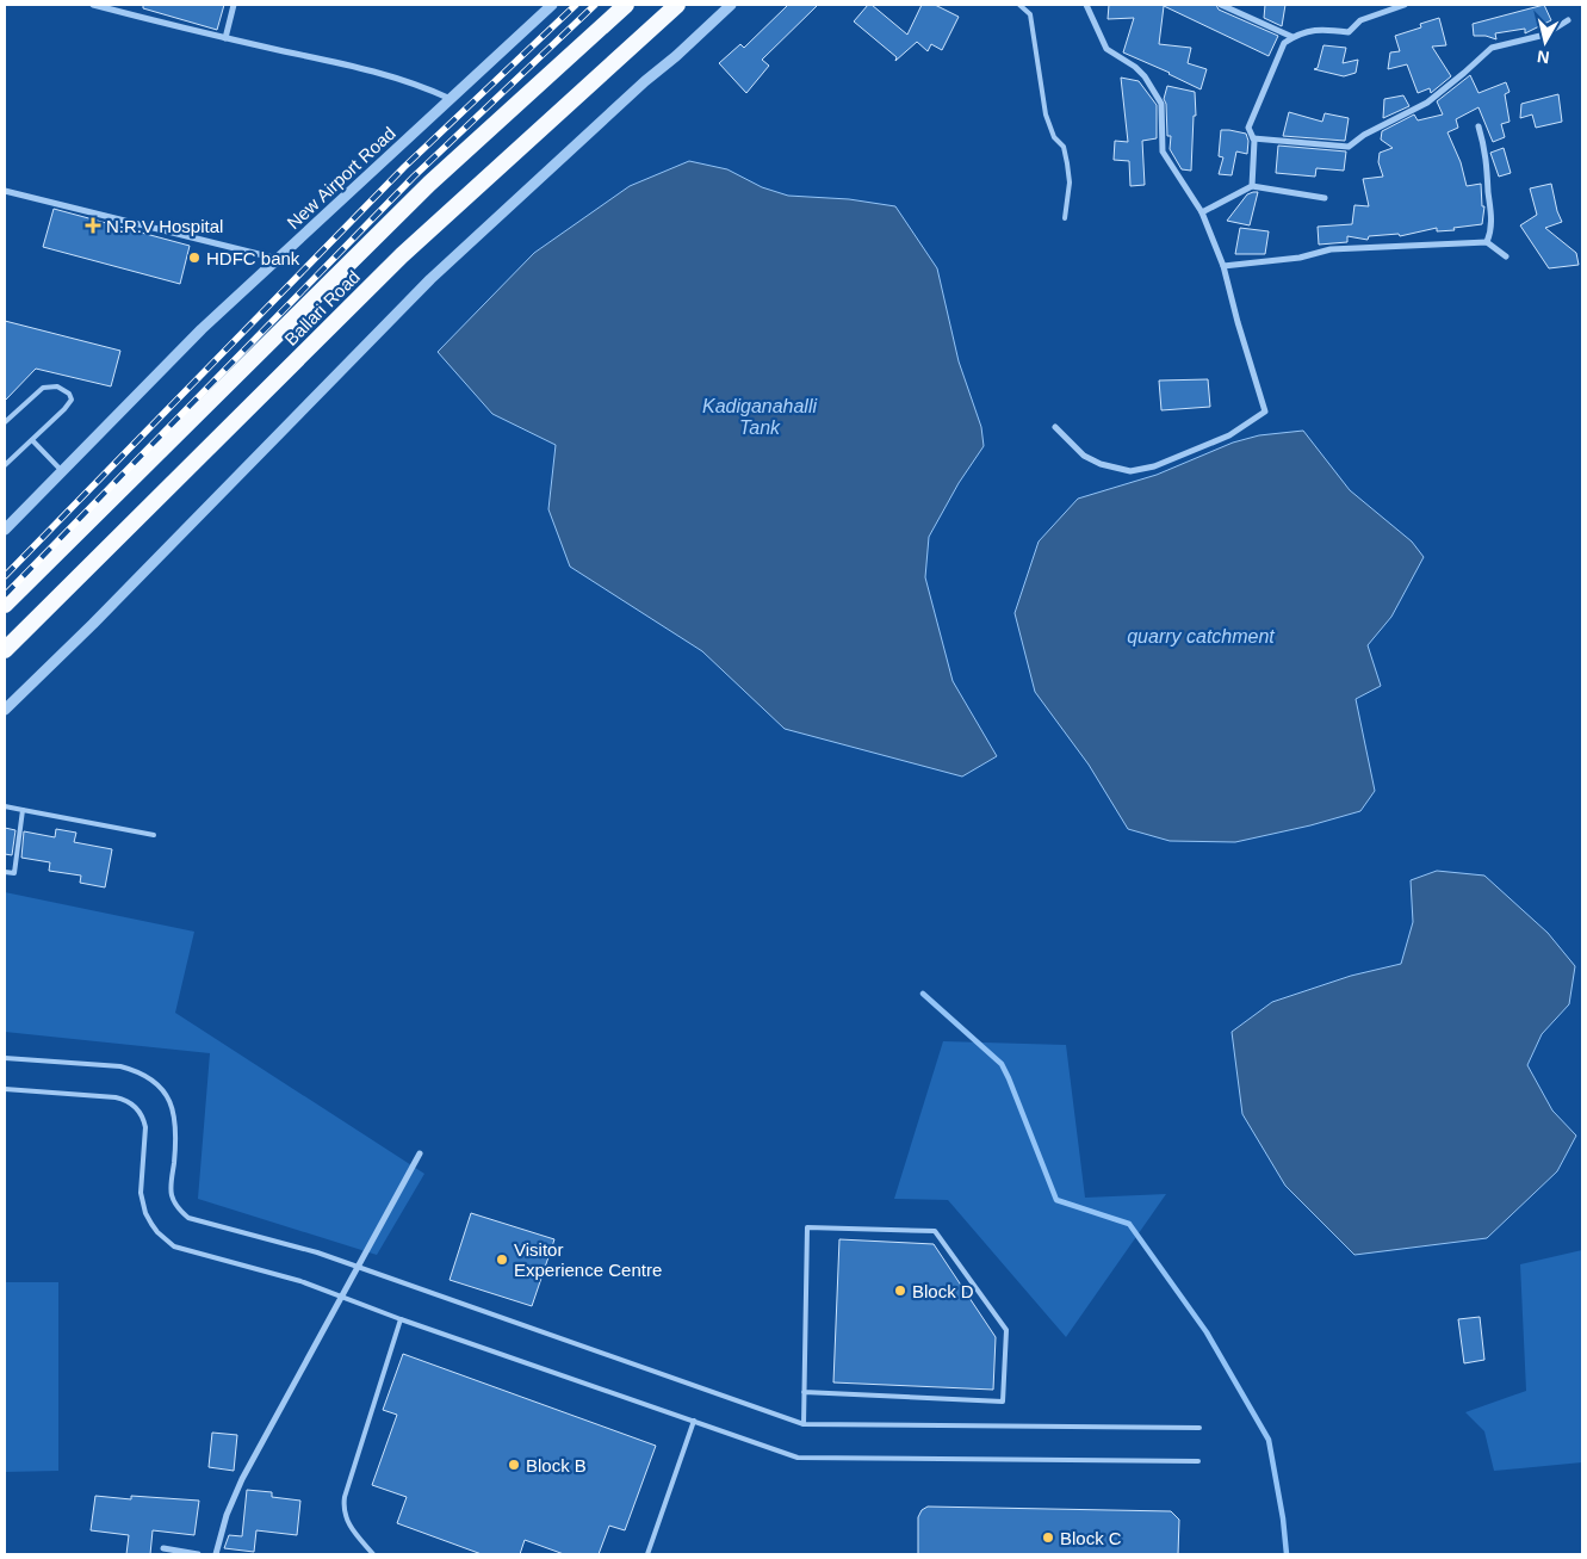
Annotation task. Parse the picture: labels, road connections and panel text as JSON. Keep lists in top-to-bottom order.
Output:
{
  "streets": {
    "highway": ["Ballari Road"],
    "street": ["New Airport Road"]
  },
  "water": ["Kadiganahalli Tank", "quarry catchment"],
  "places": {
    "health": ["N.R.V Hospital"],
    "other": [
      "HDFC bank",
      "Visitor Experience Centre",
      "Block D",
      "Block B",
      "Block C"
    ]
  },
  "north": "bottom"
}
